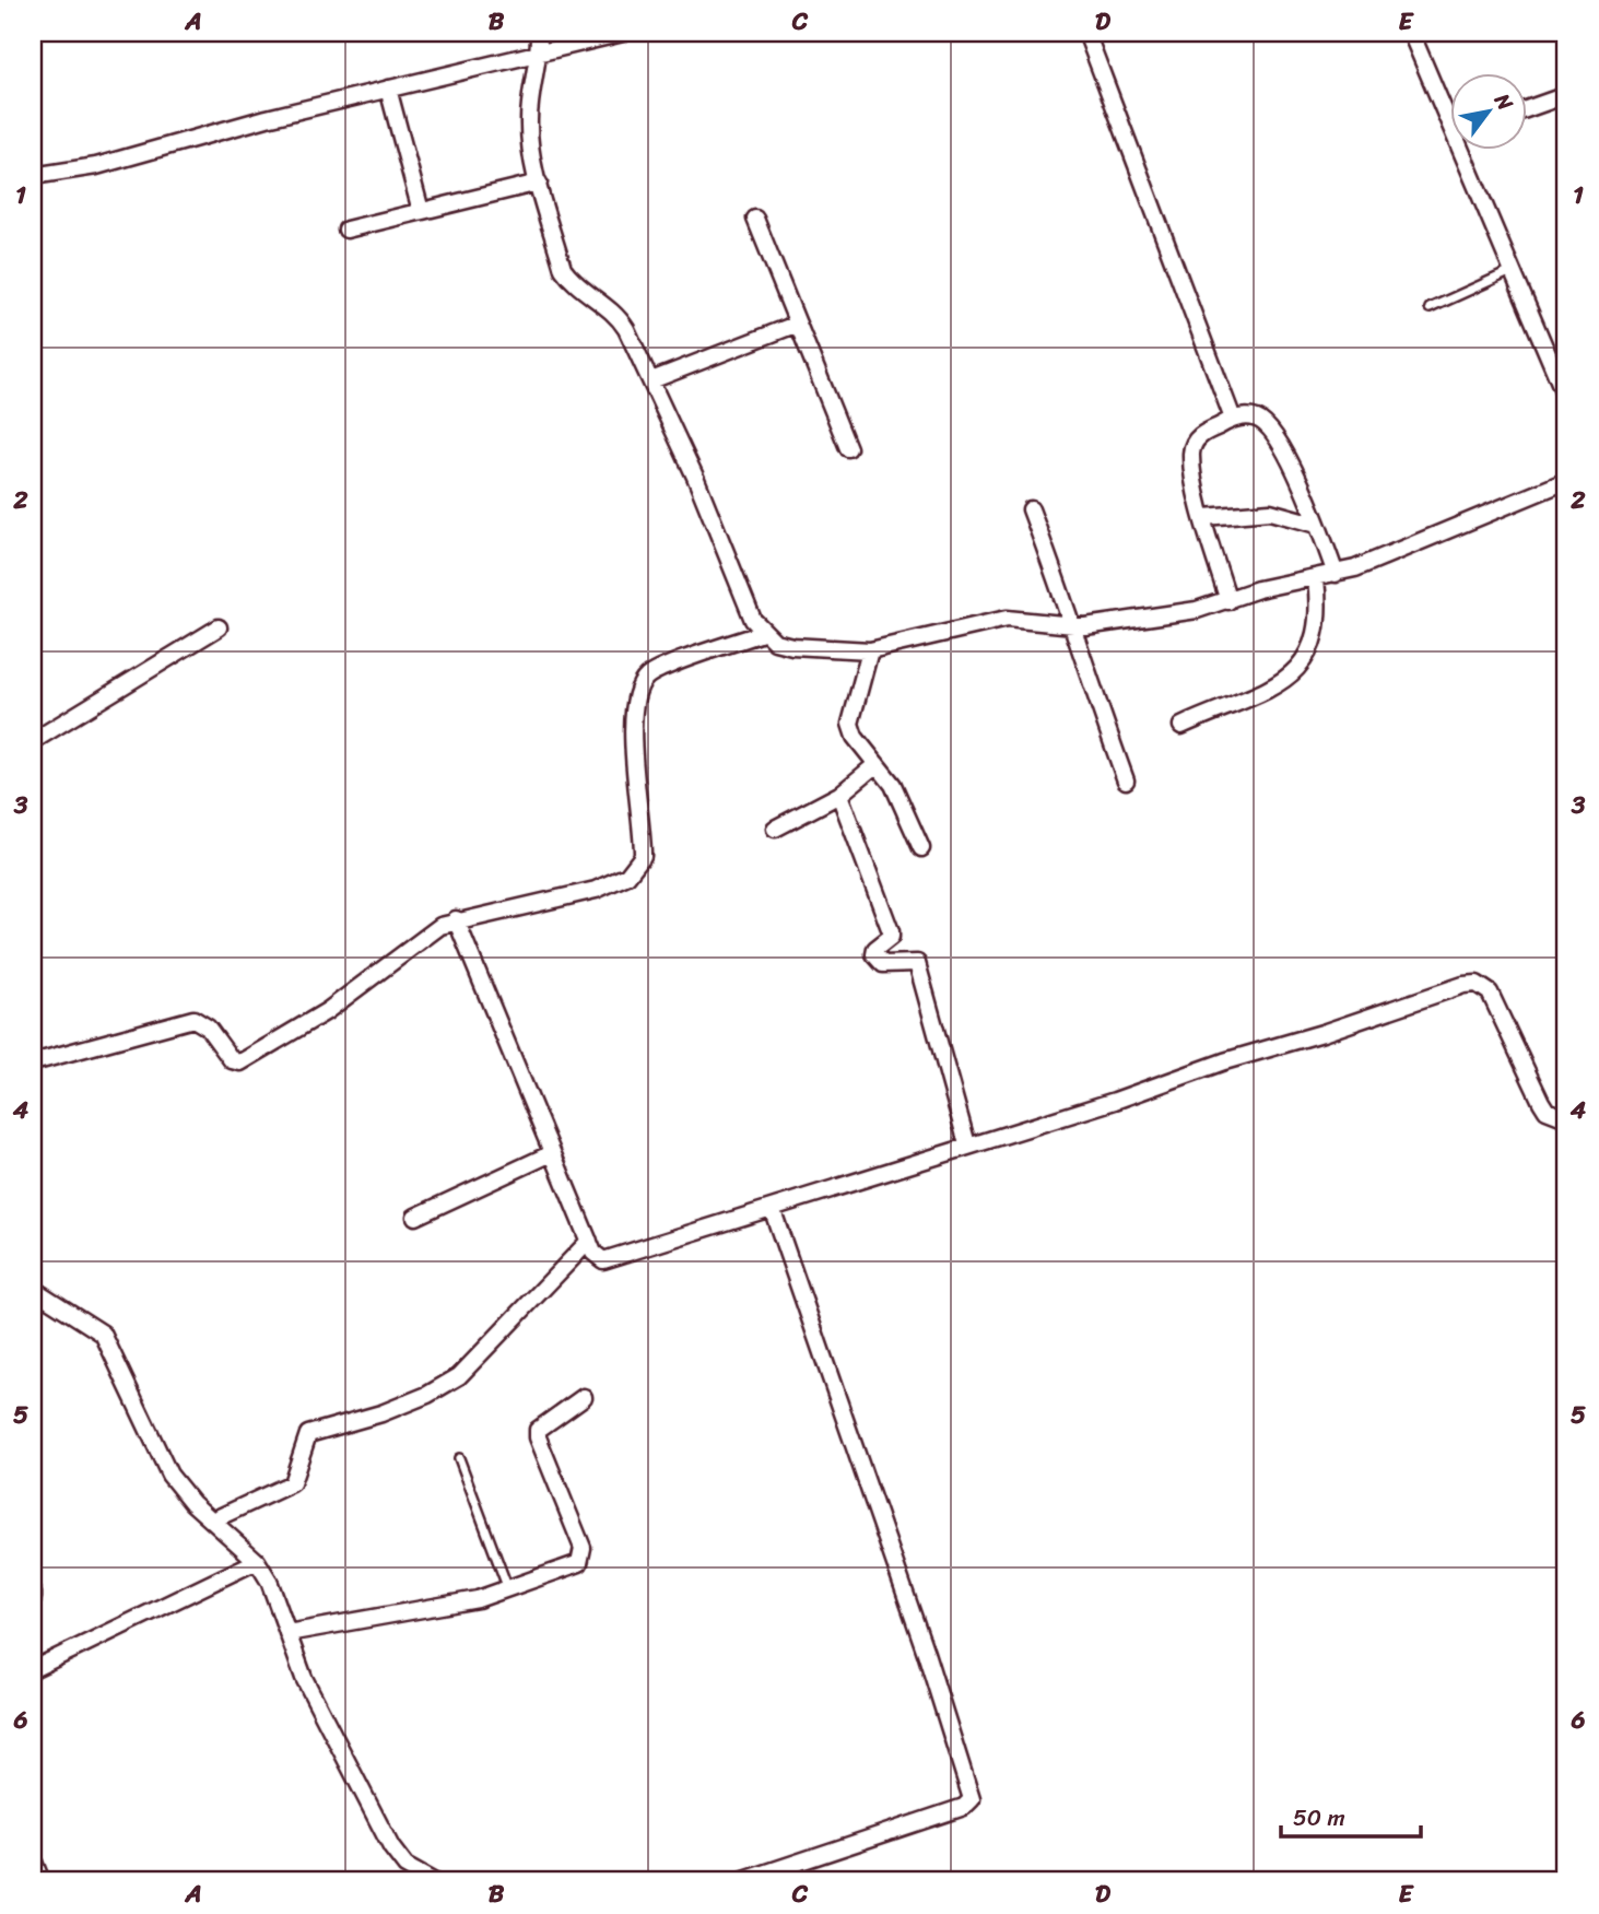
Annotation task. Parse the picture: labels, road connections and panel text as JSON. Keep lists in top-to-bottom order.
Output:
{
  "scale_bar": "50 m",
  "north": "top right",
  "grid": {
    "columns": [
      "A",
      "B",
      "C",
      "D",
      "E"
    ],
    "rows": [
      "1",
      "2",
      "3",
      "4",
      "5",
      "6"
    ]
  }
}
